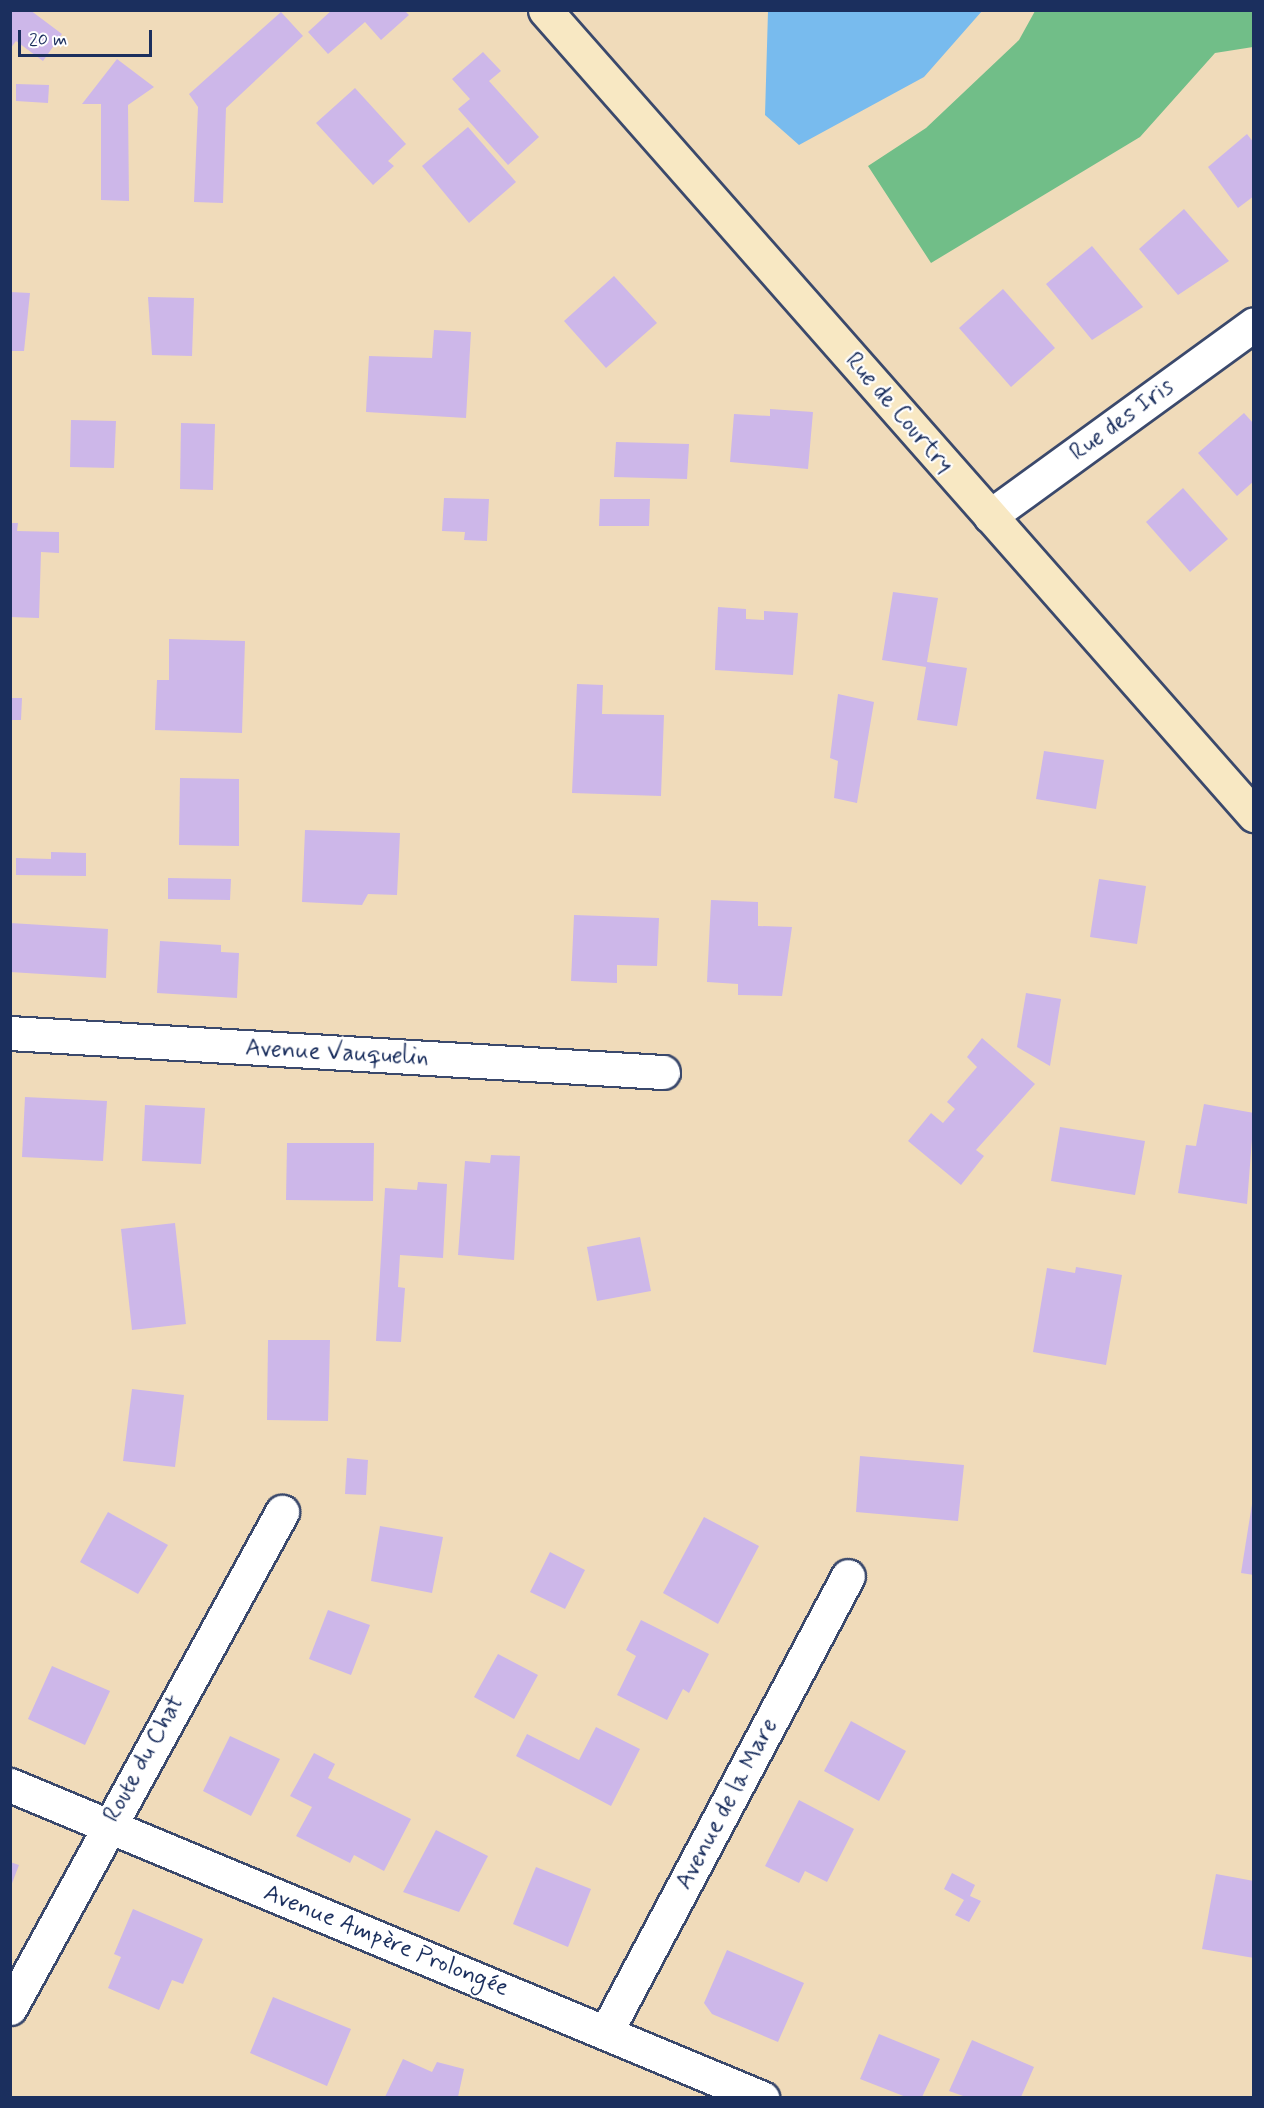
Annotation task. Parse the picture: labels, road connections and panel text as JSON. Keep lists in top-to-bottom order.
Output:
{
  "streets": {
    "street": [
      "Rue de Courtry",
      "Rue des Iris",
      "Avenue Vauquelin",
      "Route du Chat",
      "Avenue de la Mare",
      "Avenue Ampère Prolongée"
    ]
  },
  "crossings": [
    ["Rue de Courtry", "Rue des Iris"],
    ["Route du Chat", "Avenue Ampère Prolongée"],
    ["Avenue de la Mare", "Avenue Ampère Prolongée"]
  ],
  "scale_bar": "20 m"
}
